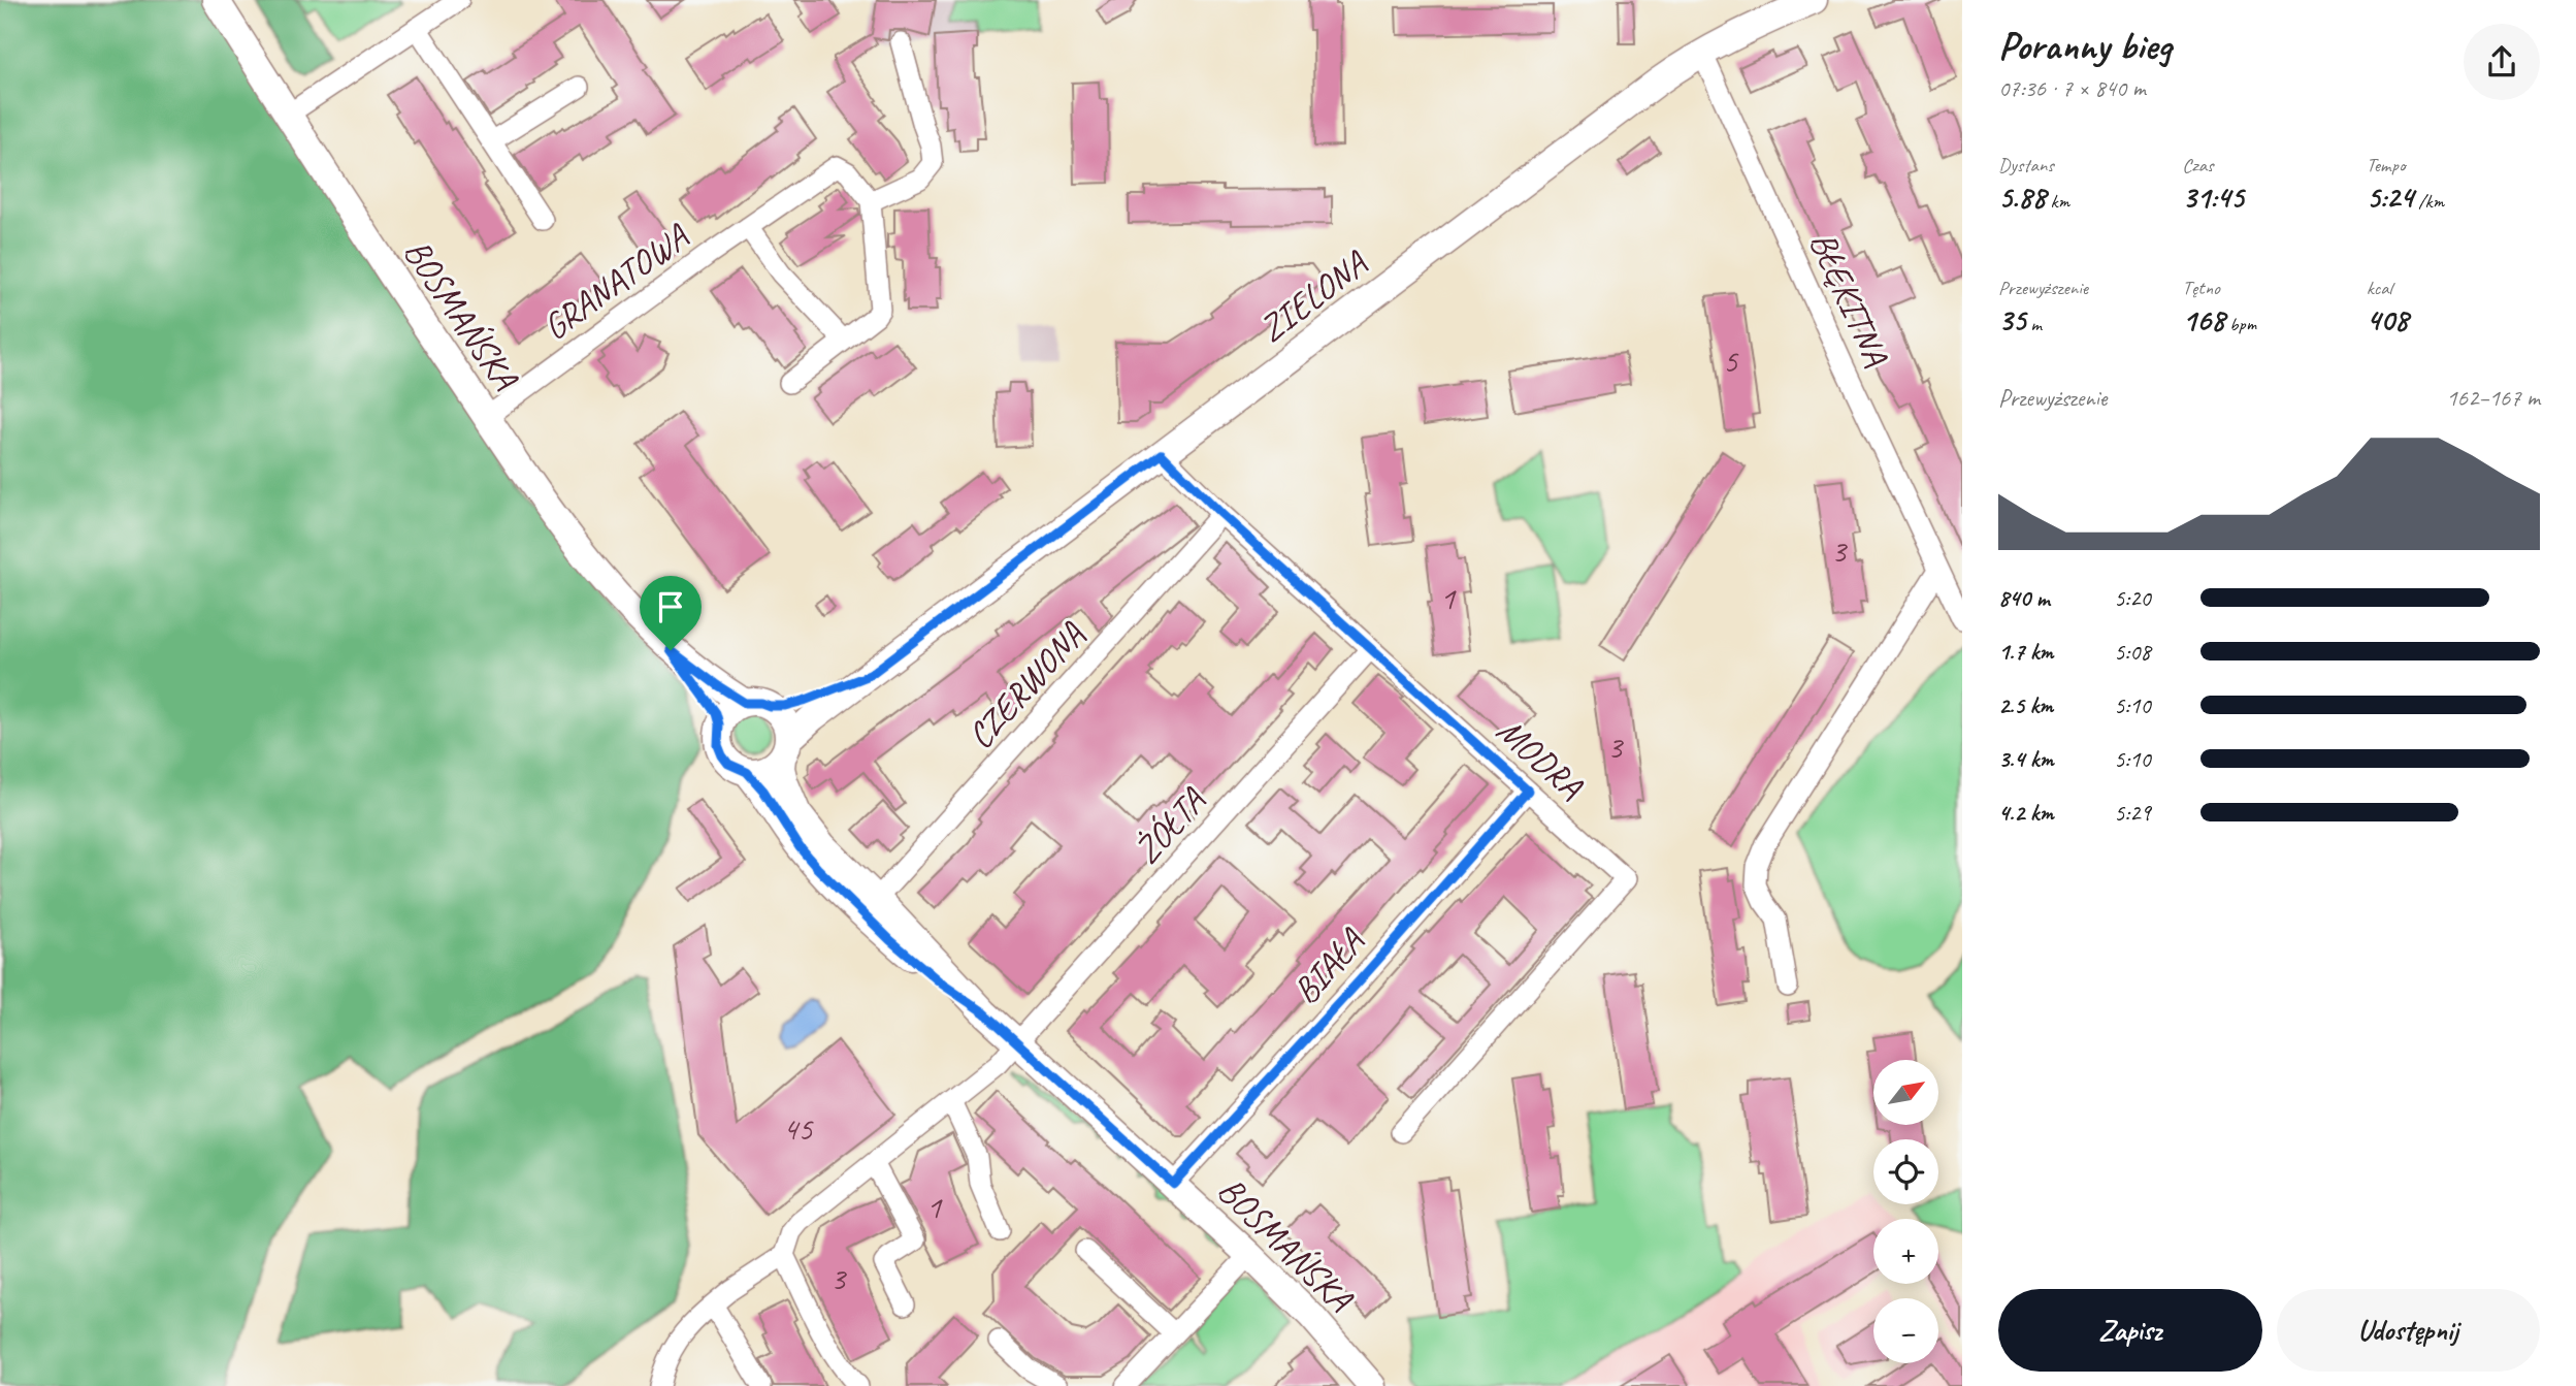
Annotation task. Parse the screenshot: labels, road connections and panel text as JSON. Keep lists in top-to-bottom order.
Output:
{
  "streets": {
    "street": [
      "GRANATOWA",
      "ZIELONA",
      "BŁĘKITNA",
      "BOSMAŃSKA",
      "CZERWONA",
      "MODRA",
      "ŻÓŁTA",
      "BIAŁA"
    ]
  },
  "crossings": [
    ["GRANATOWA", "BOSMAŃSKA"],
    ["ZIELONA", "BŁĘKITNA"],
    ["ZIELONA", "BOSMAŃSKA"],
    ["ZIELONA", "MODRA"],
    ["BOSMAŃSKA", "CZERWONA"],
    ["BOSMAŃSKA", "ŻÓŁTA"],
    ["BOSMAŃSKA", "BIAŁA"],
    ["CZERWONA", "MODRA"],
    ["MODRA", "ŻÓŁTA"],
    ["MODRA", "BIAŁA"]
  ],
  "house_numbers": [
    "5",
    "3",
    "1",
    "3",
    "45",
    "1",
    "3"
  ],
  "north": "top right",
  "page": {
    "heading": ["Poranny bieg", "07:36 · 7 × 840 m"],
    "stats": [
      ["Dystans", "5.88 km"],
      ["Czas", "31:45"],
      ["Tempo", "5:24 /km"],
      ["Przewyższenie", "35 m"],
      ["Tętno", "168 bpm"],
      ["kcal", "408"]
    ],
    "chart": ["Przewyższenie", "162–167 m"],
    "list": [
      {
        "name": "840 m",
        "note": "5:20"
      },
      {
        "name": "1.7 km",
        "note": "5:08"
      },
      {
        "name": "2.5 km",
        "note": "5:10"
      },
      {
        "name": "3.4 km",
        "note": "5:10"
      },
      {
        "name": "4.2 km",
        "note": "5:29"
      }
    ],
    "map_buttons": ["+", "−"],
    "buttons": ["Zapisz", "Udostępnij"]
  }
}
